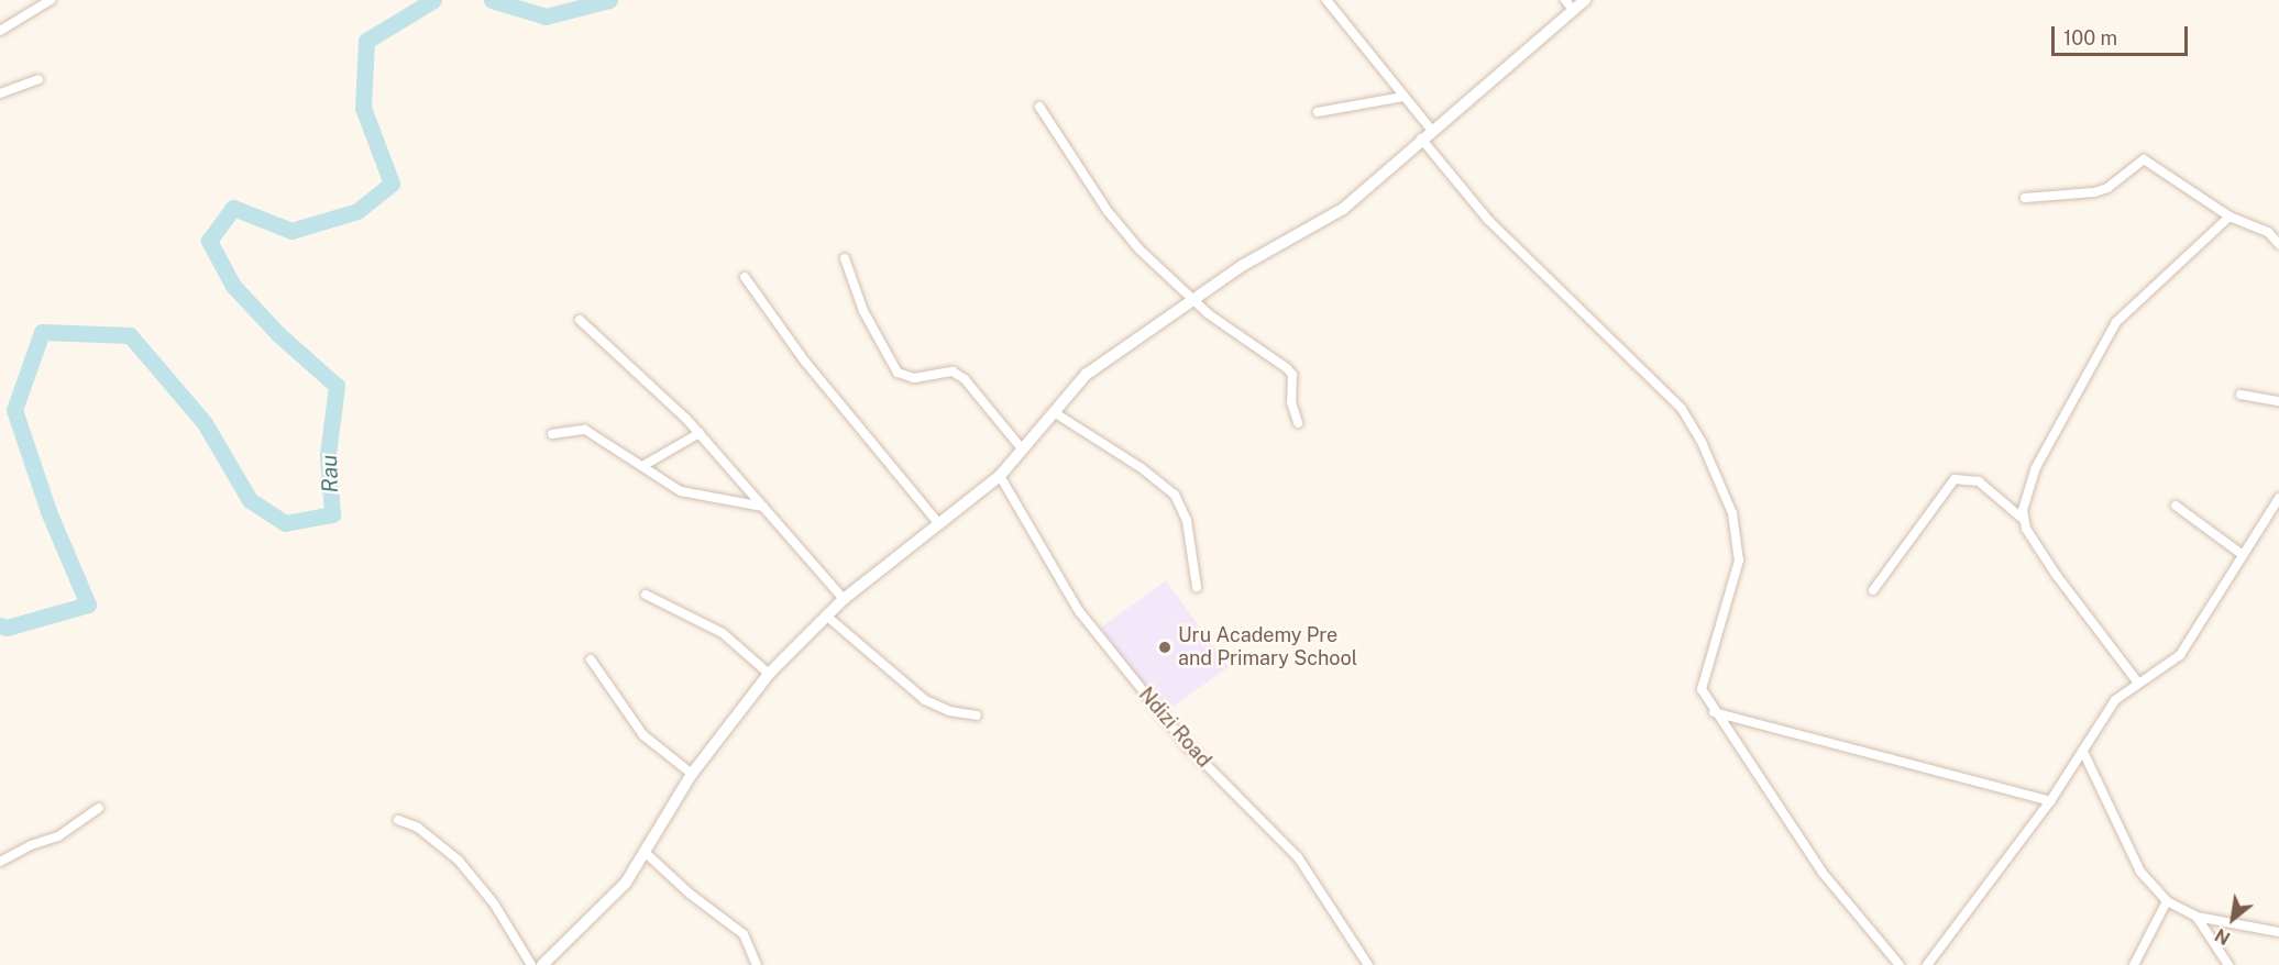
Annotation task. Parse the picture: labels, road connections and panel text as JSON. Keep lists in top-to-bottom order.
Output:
{
  "streets": {
    "street": ["Ndizi Road"]
  },
  "water": ["Rau"],
  "places": ["Uru Academy Pre and Primary School"],
  "scale_bar": "100 m",
  "north": "bottom left"
}
